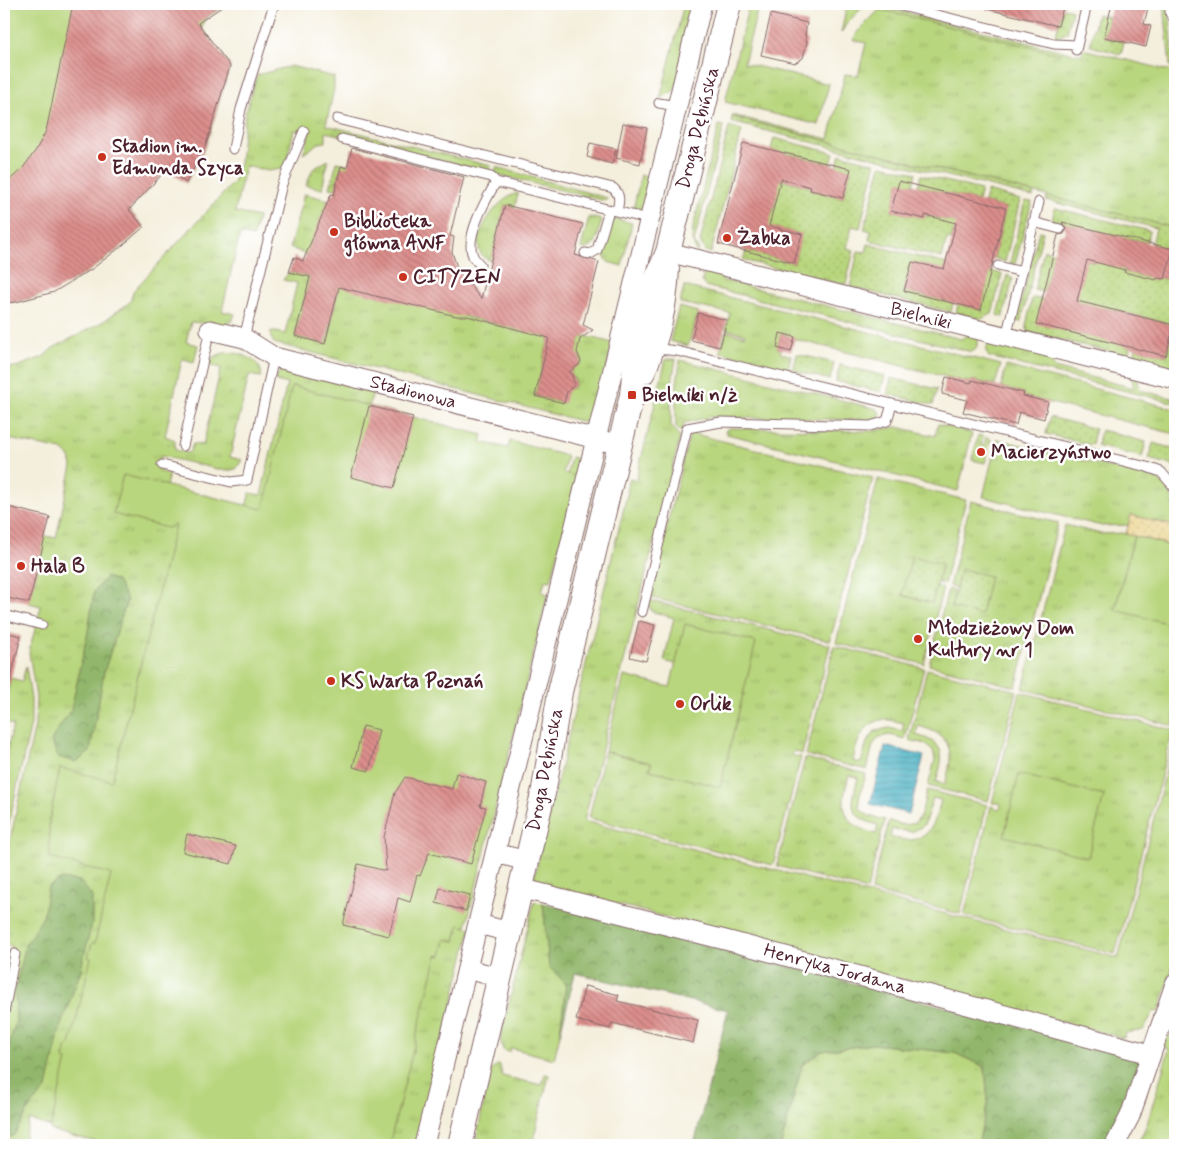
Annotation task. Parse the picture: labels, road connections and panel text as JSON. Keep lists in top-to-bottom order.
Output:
{
  "streets": {
    "street": [
      "Droga Dębińska",
      "Bielniki",
      "Stadionowa",
      "Henryka Jordana"
    ]
  },
  "crossings": [
    ["Droga Dębińska", "Bielniki"],
    ["Droga Dębińska", "Stadionowa"],
    ["Droga Dębińska", "Henryka Jordana"]
  ],
  "places": {
    "other": [
      "Stadion im. Edmunda Szyca",
      "Biblioteka główna AWF",
      "Żabka",
      "CITYZEN",
      "Macierzyństwo",
      "Hala B",
      "Młodzieżowy Dom Kultury nr 1",
      "KS Warta Poznań",
      "Orlik"
    ],
    "transit": ["Bielniki n/ż"]
  }
}
